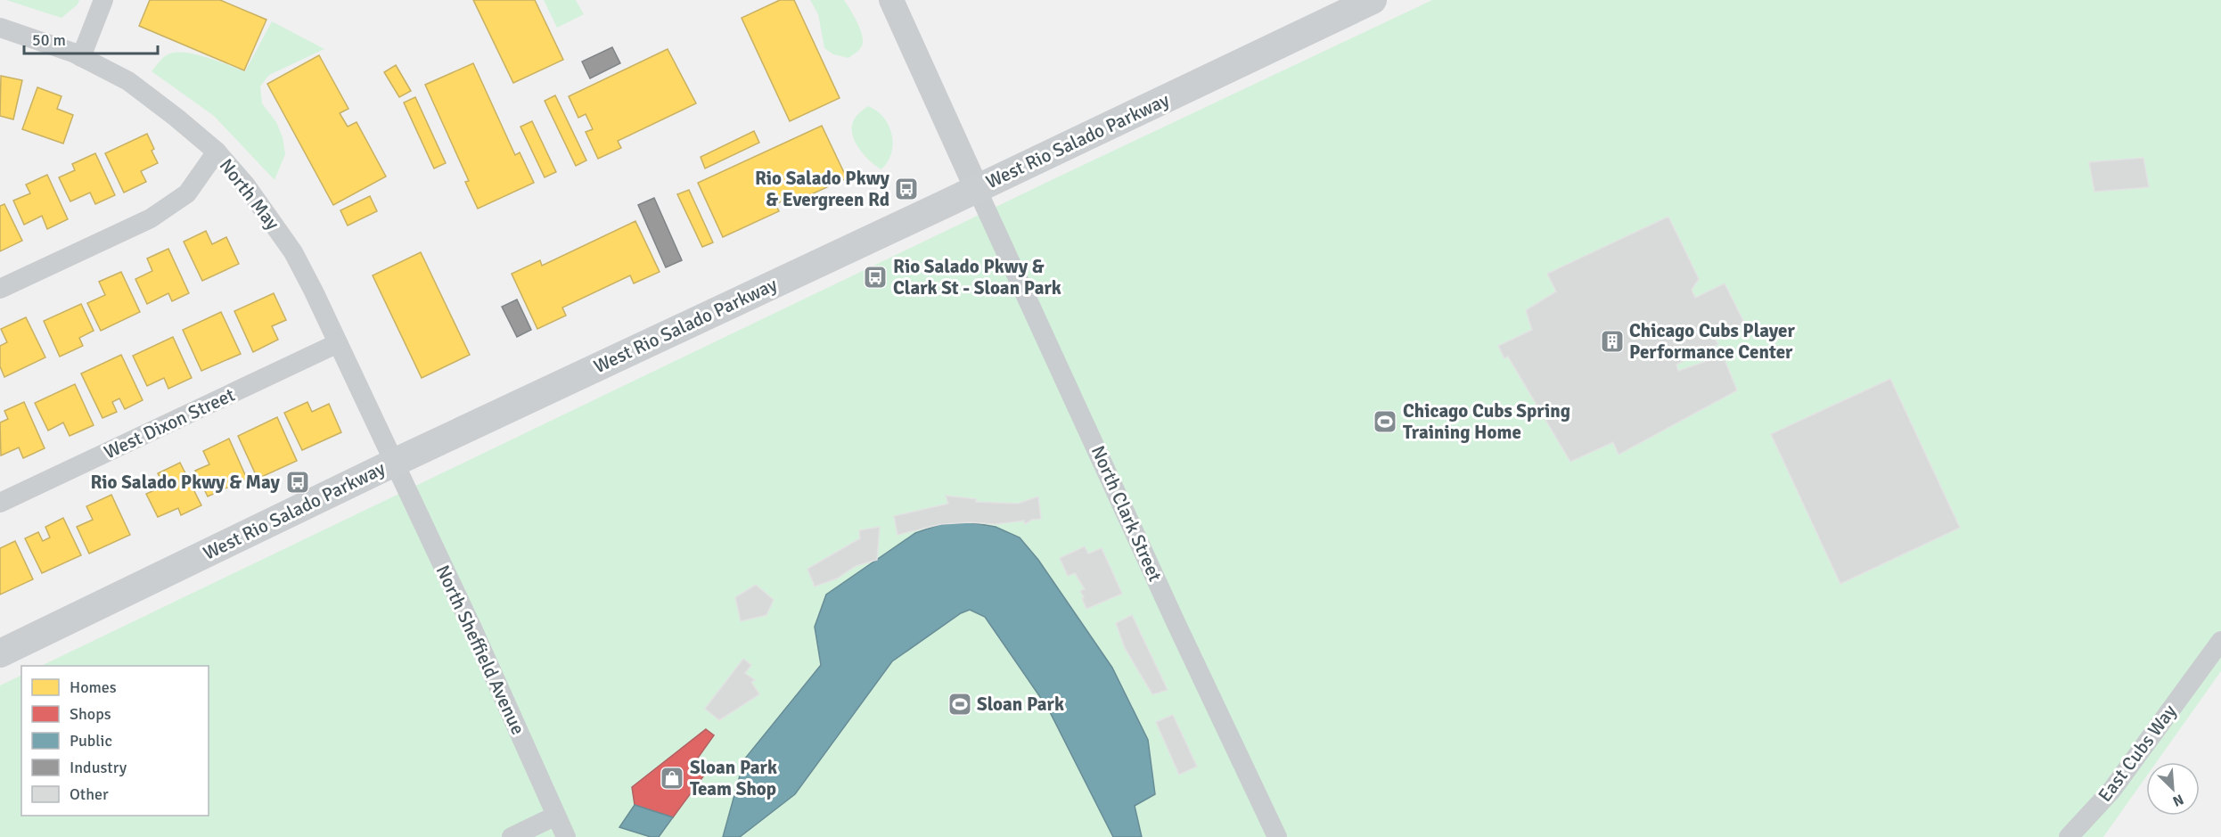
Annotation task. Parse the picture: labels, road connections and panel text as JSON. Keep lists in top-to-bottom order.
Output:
{
  "streets": {
    "main road": ["West Rio Salado Parkway"],
    "street": [
      "North May",
      "West Dixon Street",
      "North Clark Street",
      "North Sheffield Avenue",
      "East Cubs Way"
    ]
  },
  "crossings": [
    ["West Rio Salado Parkway", "North May"],
    ["West Rio Salado Parkway", "North Clark Street"],
    ["West Rio Salado Parkway", "North Sheffield Avenue"],
    ["North May", "West Dixon Street"],
    ["North May", "North Sheffield Avenue"]
  ],
  "places": {
    "bus stop": ["Rio Salado Pkwy & Evergreen Rd", "Rio Salado Pkwy & Clark St - Sloan Park", "Rio Salado Pkwy & May"],
    "building": ["Chicago Cubs Player Performance Center"],
    "sports": ["Chicago Cubs Spring Training Home", "Sloan Park"],
    "shop": ["Sloan Park Team Shop"]
  },
  "legend": [
    "Homes",
    "Shops",
    "Public",
    "Industry",
    "Other"
  ],
  "scale_bar": "50 m",
  "north": "bottom right"
}
